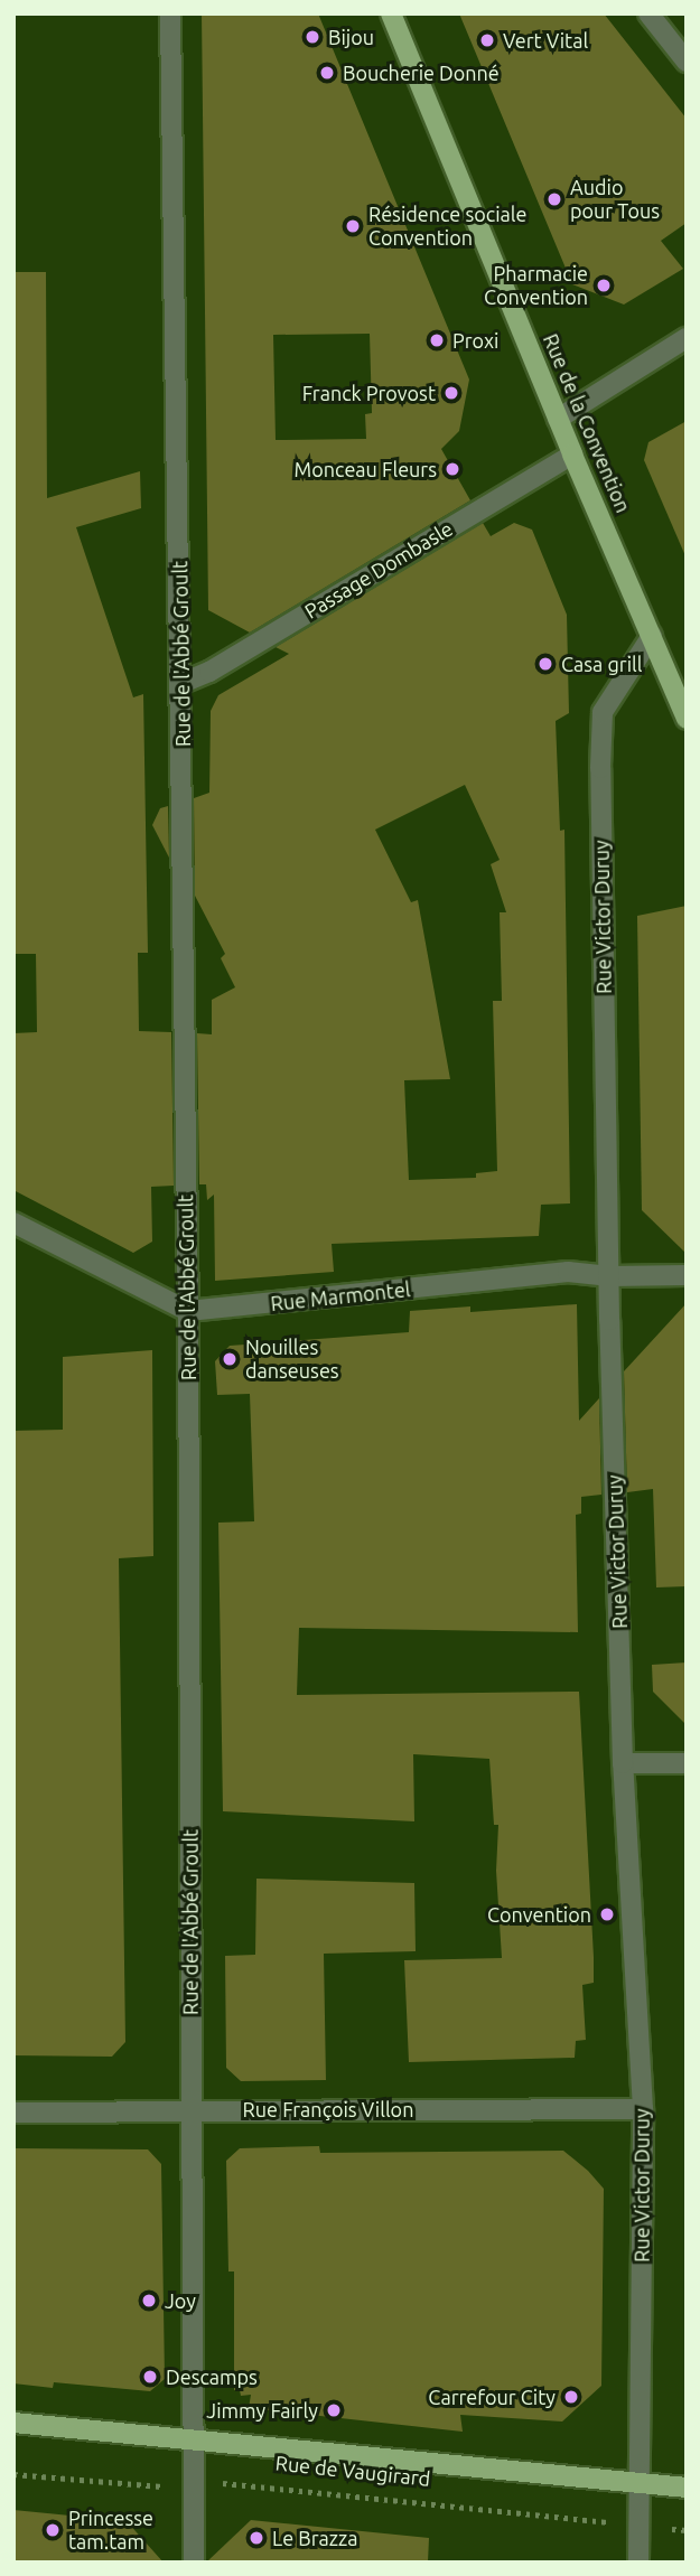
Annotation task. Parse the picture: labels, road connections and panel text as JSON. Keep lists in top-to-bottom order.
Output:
{
  "streets": {
    "main road": ["Rue de la Convention", "Rue de Vaugirard"],
    "street": [
      "Passage Dombasle",
      "Rue de l'Abbé Groult",
      "Rue Victor Duruy",
      "Rue Marmontel",
      "Rue François Villon"
    ]
  },
  "crossings": [
    ["Rue de la Convention", "Passage Dombasle"],
    ["Rue de la Convention", "Rue Victor Duruy"],
    ["Passage Dombasle", "Rue de l'Abbé Groult"],
    ["Rue de l'Abbé Groult", "Rue Marmontel"],
    ["Rue de l'Abbé Groult", "Rue François Villon"],
    ["Rue de l'Abbé Groult", "Rue de Vaugirard"],
    ["Rue Victor Duruy", "Rue Marmontel"],
    ["Rue Victor Duruy", "Rue François Villon"],
    ["Rue Victor Duruy", "Rue de Vaugirard"]
  ],
  "places": [
    "Bijou",
    "Vert Vital",
    "Boucherie Donné",
    "Audio pour Tous",
    "Résidence sociale Convention",
    "Pharmacie Convention",
    "Proxi",
    "Franck Provost",
    "Monceau Fleurs",
    "Casa grill",
    "Nouilles danseuses",
    "Convention",
    "Joy",
    "Descamps",
    "Carrefour City",
    "Jimmy Fairly",
    "Princesse tam.tam",
    "Le Brazza"
  ]
}
